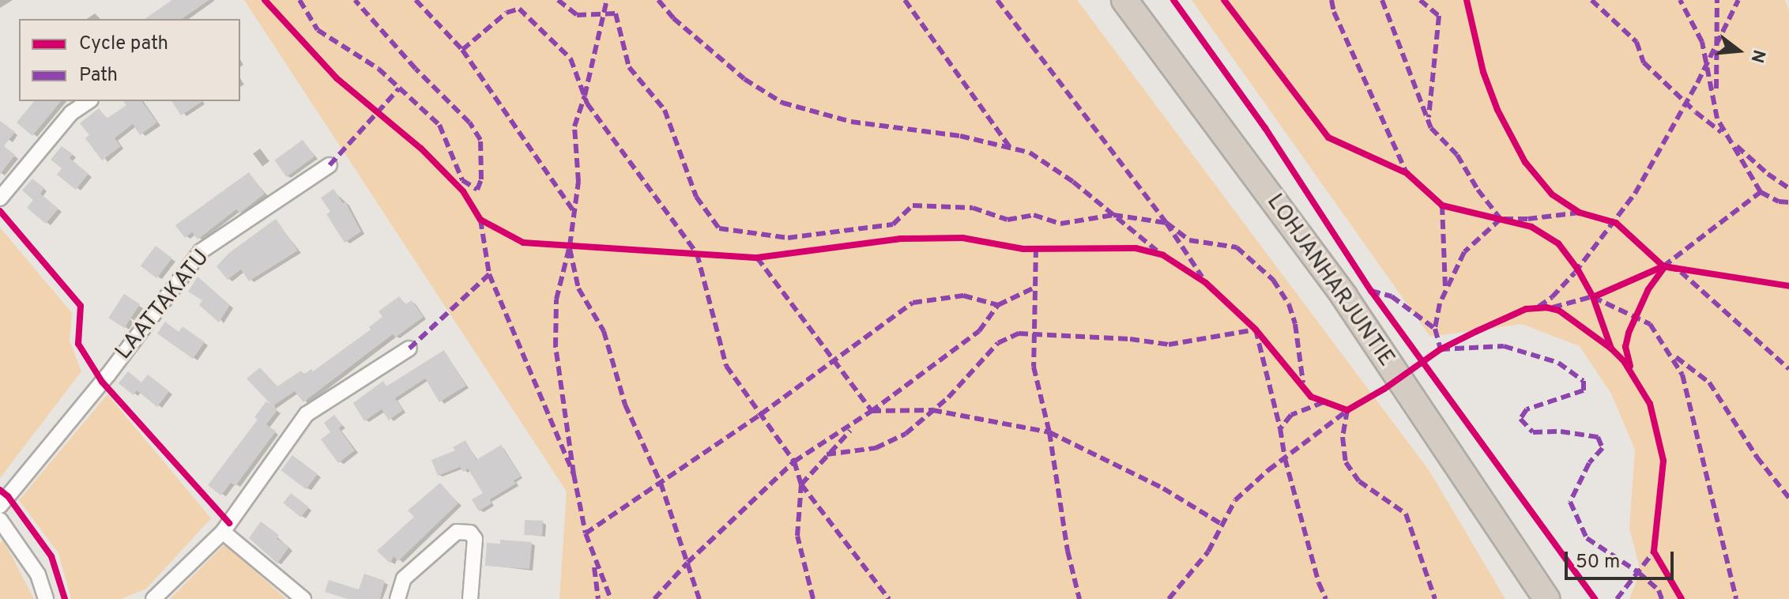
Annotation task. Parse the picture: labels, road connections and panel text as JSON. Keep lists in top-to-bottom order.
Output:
{
  "streets": {
    "highway": ["LOHJANHARJUNTIE"],
    "street": ["LAATTAKATU"]
  },
  "legend": ["Cycle path", "Path"],
  "scale_bar": "50 m",
  "north": "right"
}
